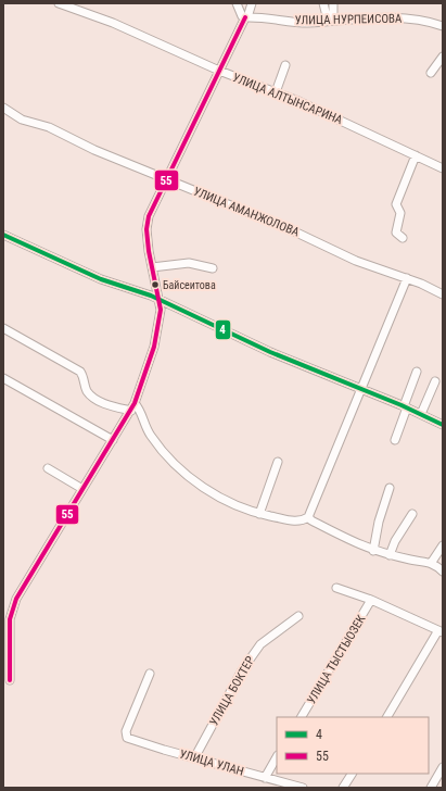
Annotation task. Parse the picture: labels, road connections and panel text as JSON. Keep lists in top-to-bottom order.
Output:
{
  "streets": {
    "street": [
      "УЛИЦА НУРПЕИСОВА",
      "УЛИЦА АЛТЫНСАРИНА",
      "УЛИЦА АМАНЖОЛОВА",
      "УЛИЦА ТЫСТЫОЗЕК",
      "УЛИЦА БОКТЕР",
      "УЛИЦА УЛАН"
    ]
  },
  "crossings": [
    ["УЛИЦА БОКТЕР", "УЛИЦА УЛАН"]
  ],
  "places": ["Байсеитова"],
  "lines": ["transit line 55", "transit line 4"],
  "legend": ["4", "55"]
}
